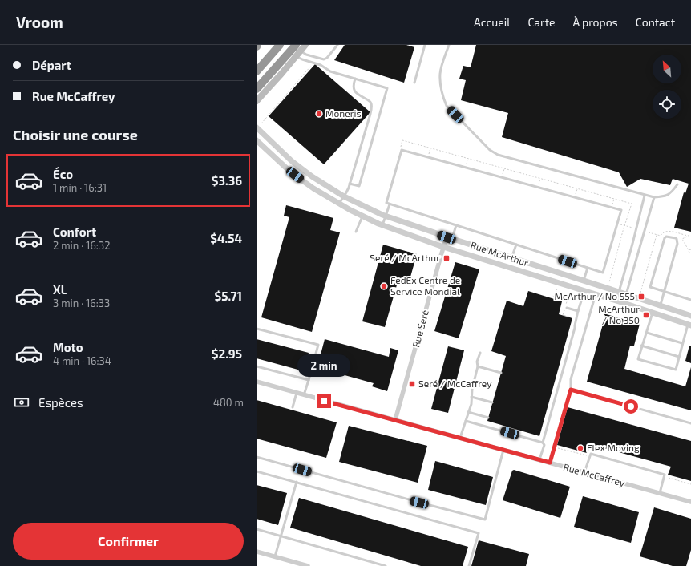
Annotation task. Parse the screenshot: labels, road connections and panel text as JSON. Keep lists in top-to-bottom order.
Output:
{
  "streets": {
    "street": ["Rue McArthur", "Rue Seré", "Rue McCaffrey"]
  },
  "crossings": [
    ["Rue McArthur", "Rue Seré"],
    ["Rue Seré", "Rue McCaffrey"]
  ],
  "places": {
    "other": ["Moneris", "FedEx Centre de Service Mondial", "Flex Moving"],
    "transit": [
      "Seré / McArthur",
      "McArthur / No 555",
      "McArthur / No 350",
      "Seré / McCaffrey"
    ]
  },
  "north": "top left",
  "page": {
    "header": "Vroom",
    "nav": [
      "Accueil",
      "Carte",
      "À propos",
      "Contact"
    ],
    "banner": ["Départ", "Rue McCaffrey"],
    "heading": "Choisir une course",
    "list": [
      {
        "name": "Éco",
        "note": "1 min · 16:31",
        "value": "$3.36"
      },
      {
        "name": "Confort",
        "note": "2 min · 16:32",
        "value": "$4.54"
      },
      {
        "name": "XL",
        "note": "3 min · 16:33",
        "value": "$5.71"
      },
      {
        "name": "Moto",
        "note": "4 min · 16:34",
        "value": "$2.95"
      }
    ],
    "bubble": "2 min",
    "pay": ["Espèces", "480 m"],
    "buttons": "Confirmer"
  }
}
